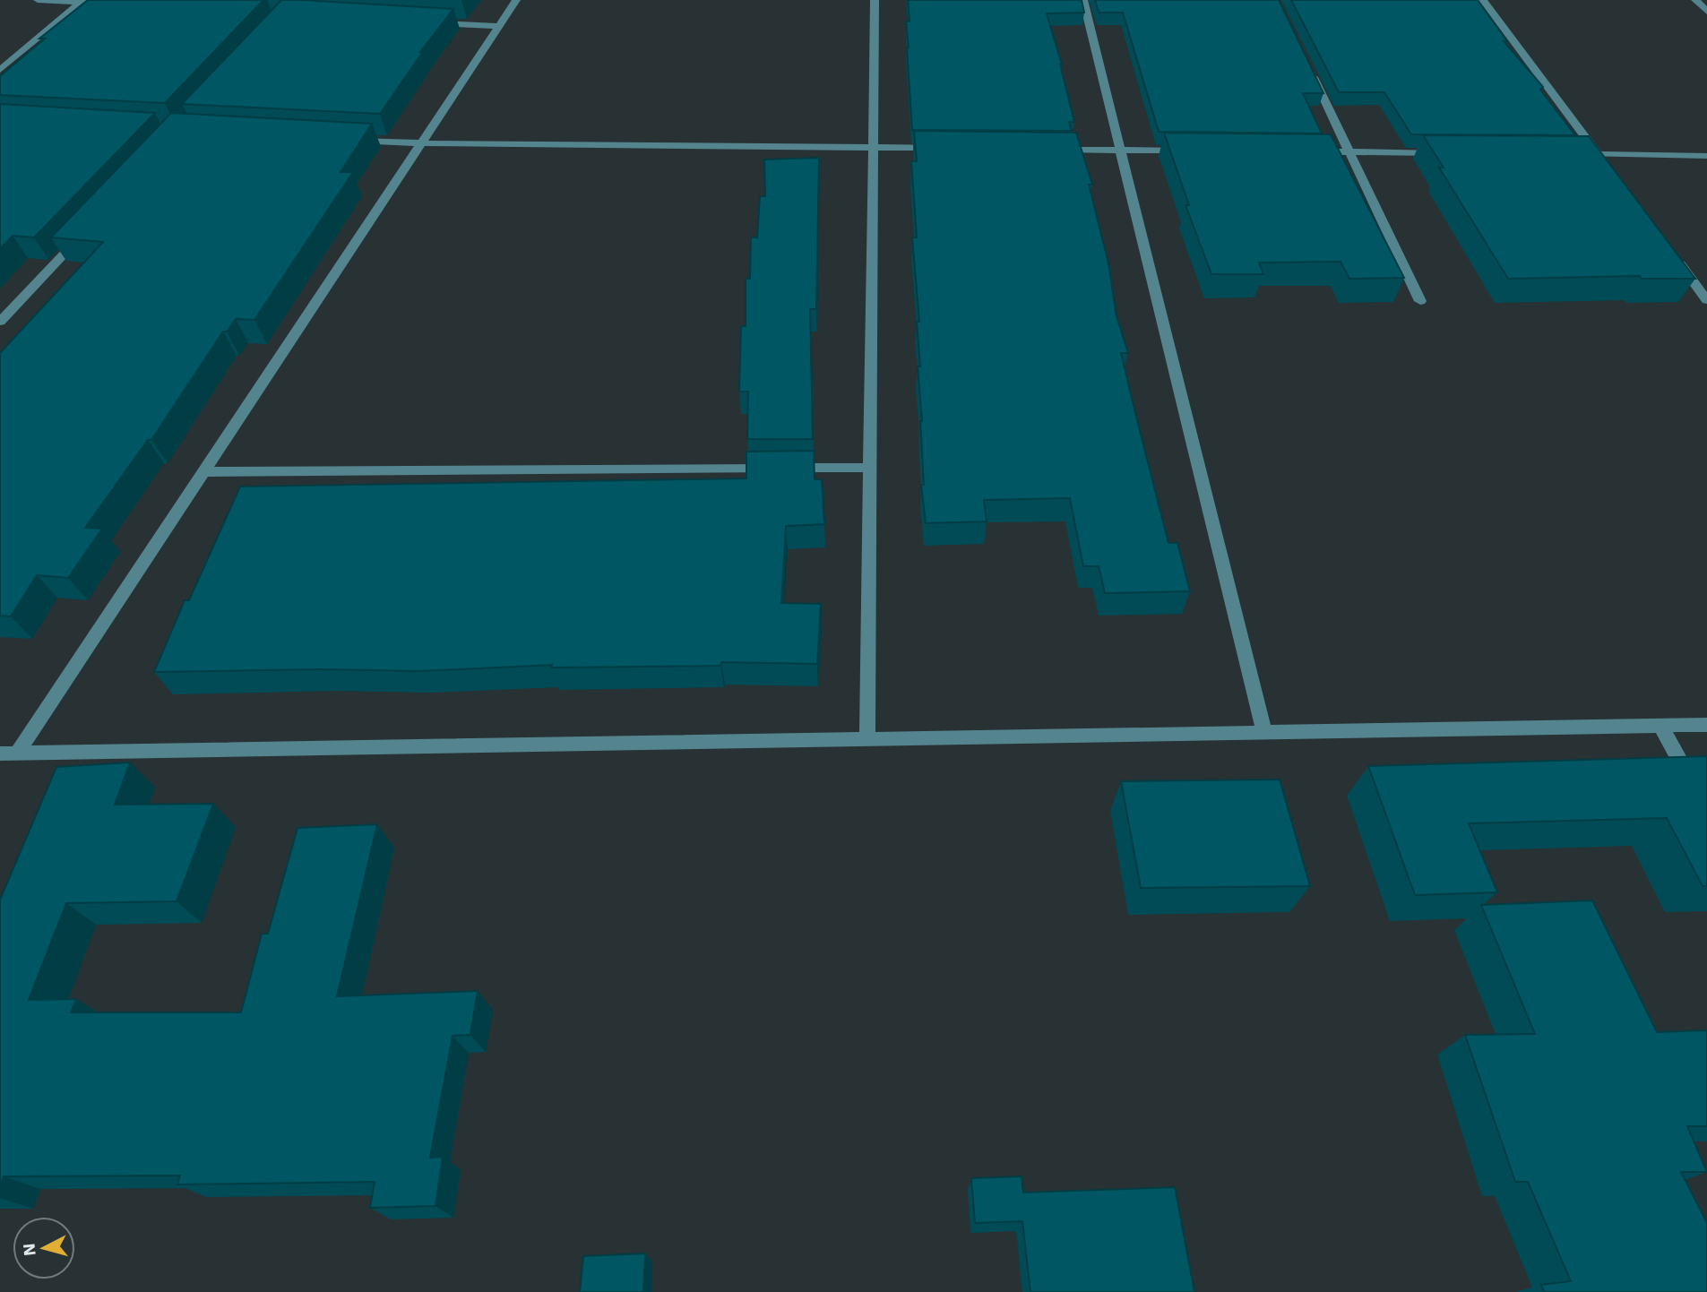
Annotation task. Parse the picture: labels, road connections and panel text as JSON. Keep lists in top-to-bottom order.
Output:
{
  "north": "left"
}
